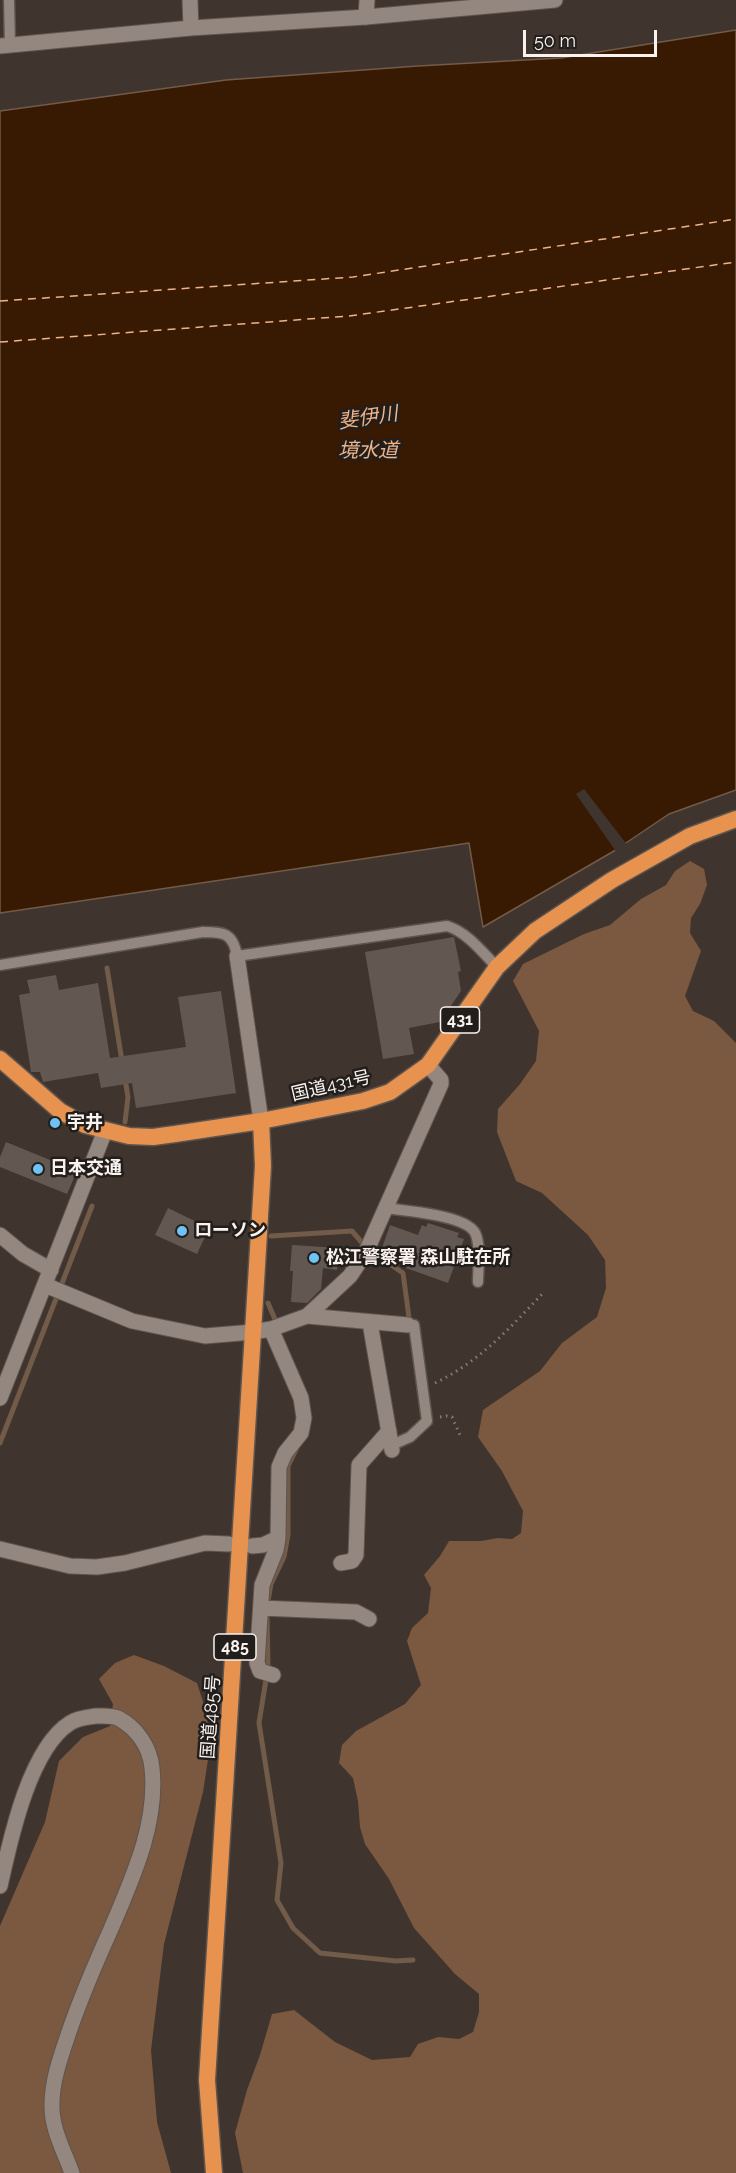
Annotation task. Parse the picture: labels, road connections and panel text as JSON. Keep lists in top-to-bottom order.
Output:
{
  "streets": {
    "highway": [
      "431",
      "国道431号",
      "485",
      "国道485号"
    ]
  },
  "crossings": [
    ["国道431号", "国道485号"]
  ],
  "water": ["斐伊川", "境水道"],
  "places": [
    "宇井",
    "日本交通",
    "ローソン",
    "松江警察署 森山駐在所"
  ],
  "scale_bar": "50 m"
}
